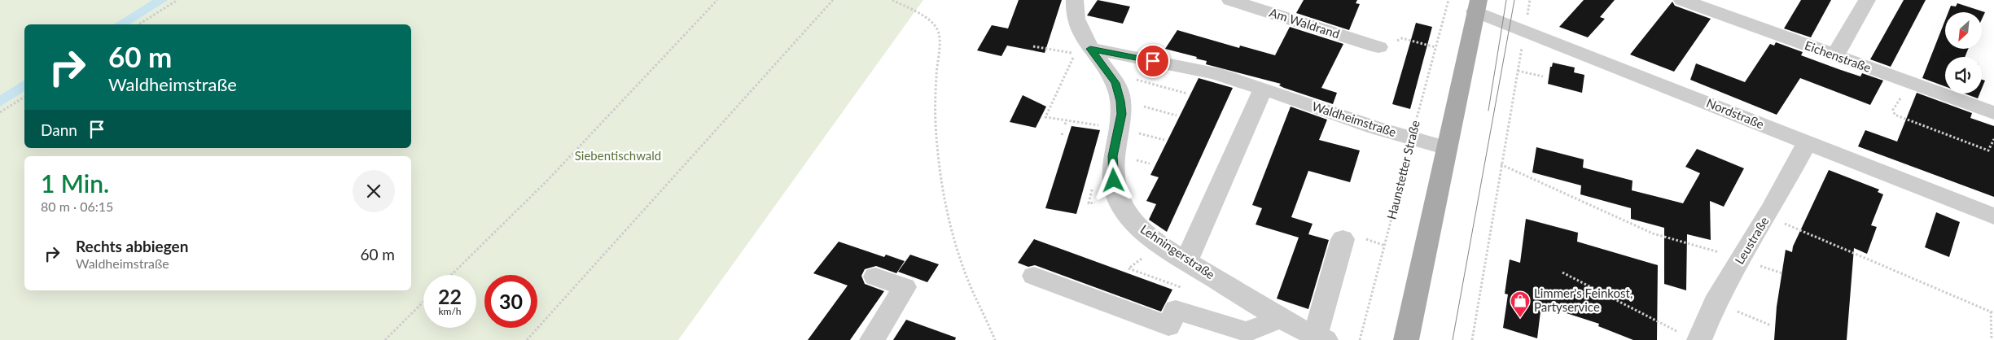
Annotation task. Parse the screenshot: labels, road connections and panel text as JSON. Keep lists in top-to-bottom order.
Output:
{
  "streets": {
    "street": [
      "Am Waldrand",
      "Eichenstraße",
      "Nordstraße",
      "Waldheimstraße",
      "Leustraße",
      "Lehningerstraße"
    ],
    "path": ["Haunstetter Straße"]
  },
  "crossings": [
    ["Nordstraße", "Leustraße"],
    ["Waldheimstraße", "Haunstetter Straße"]
  ],
  "parks": ["Siebentischwald"],
  "places": {
    "shop": ["Limmer's Feinkost, Partyservice"]
  },
  "north": "bottom left",
  "page": {
    "turn": ["60 m", "Waldheimstraße"],
    "then": "Dann",
    "heading": ["1 Min.", "80 m · 06:15"],
    "list": [
      {
        "name": "Rechts abbiegen",
        "note": "Waldheimstraße",
        "value": "60 m"
      }
    ],
    "speed": "22 km/h",
    "limit": "30"
  }
}
